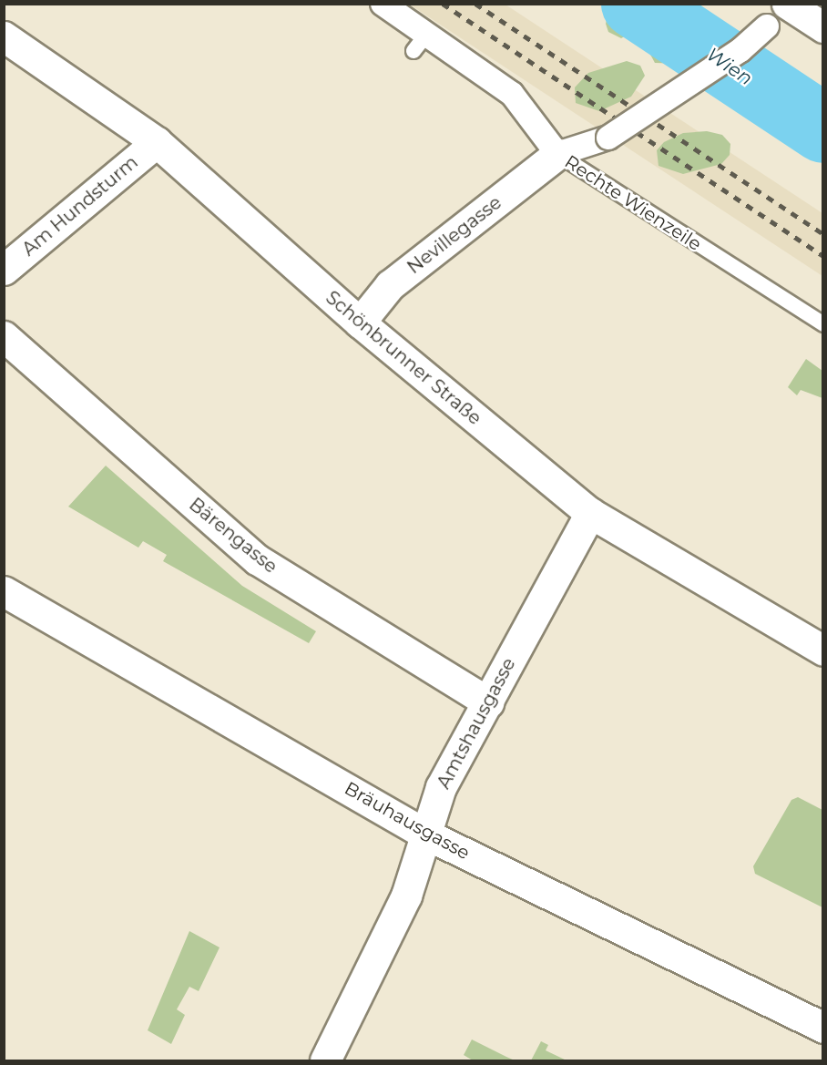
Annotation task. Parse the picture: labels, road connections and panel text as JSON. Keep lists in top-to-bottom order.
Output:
{
  "streets": {
    "street": [
      "Rechte Wienzeile",
      "Am Hundsturm",
      "Nevillegasse",
      "Schönbrunner Straße",
      "Bärengasse",
      "Amtshausgasse",
      "Bräuhausgasse"
    ]
  },
  "crossings": [
    ["Rechte Wienzeile", "Nevillegasse"],
    ["Am Hundsturm", "Schönbrunner Straße"],
    ["Nevillegasse", "Schönbrunner Straße"],
    ["Schönbrunner Straße", "Amtshausgasse"],
    ["Bärengasse", "Amtshausgasse"],
    ["Amtshausgasse", "Bräuhausgasse"]
  ],
  "water": ["Wien"]
}
